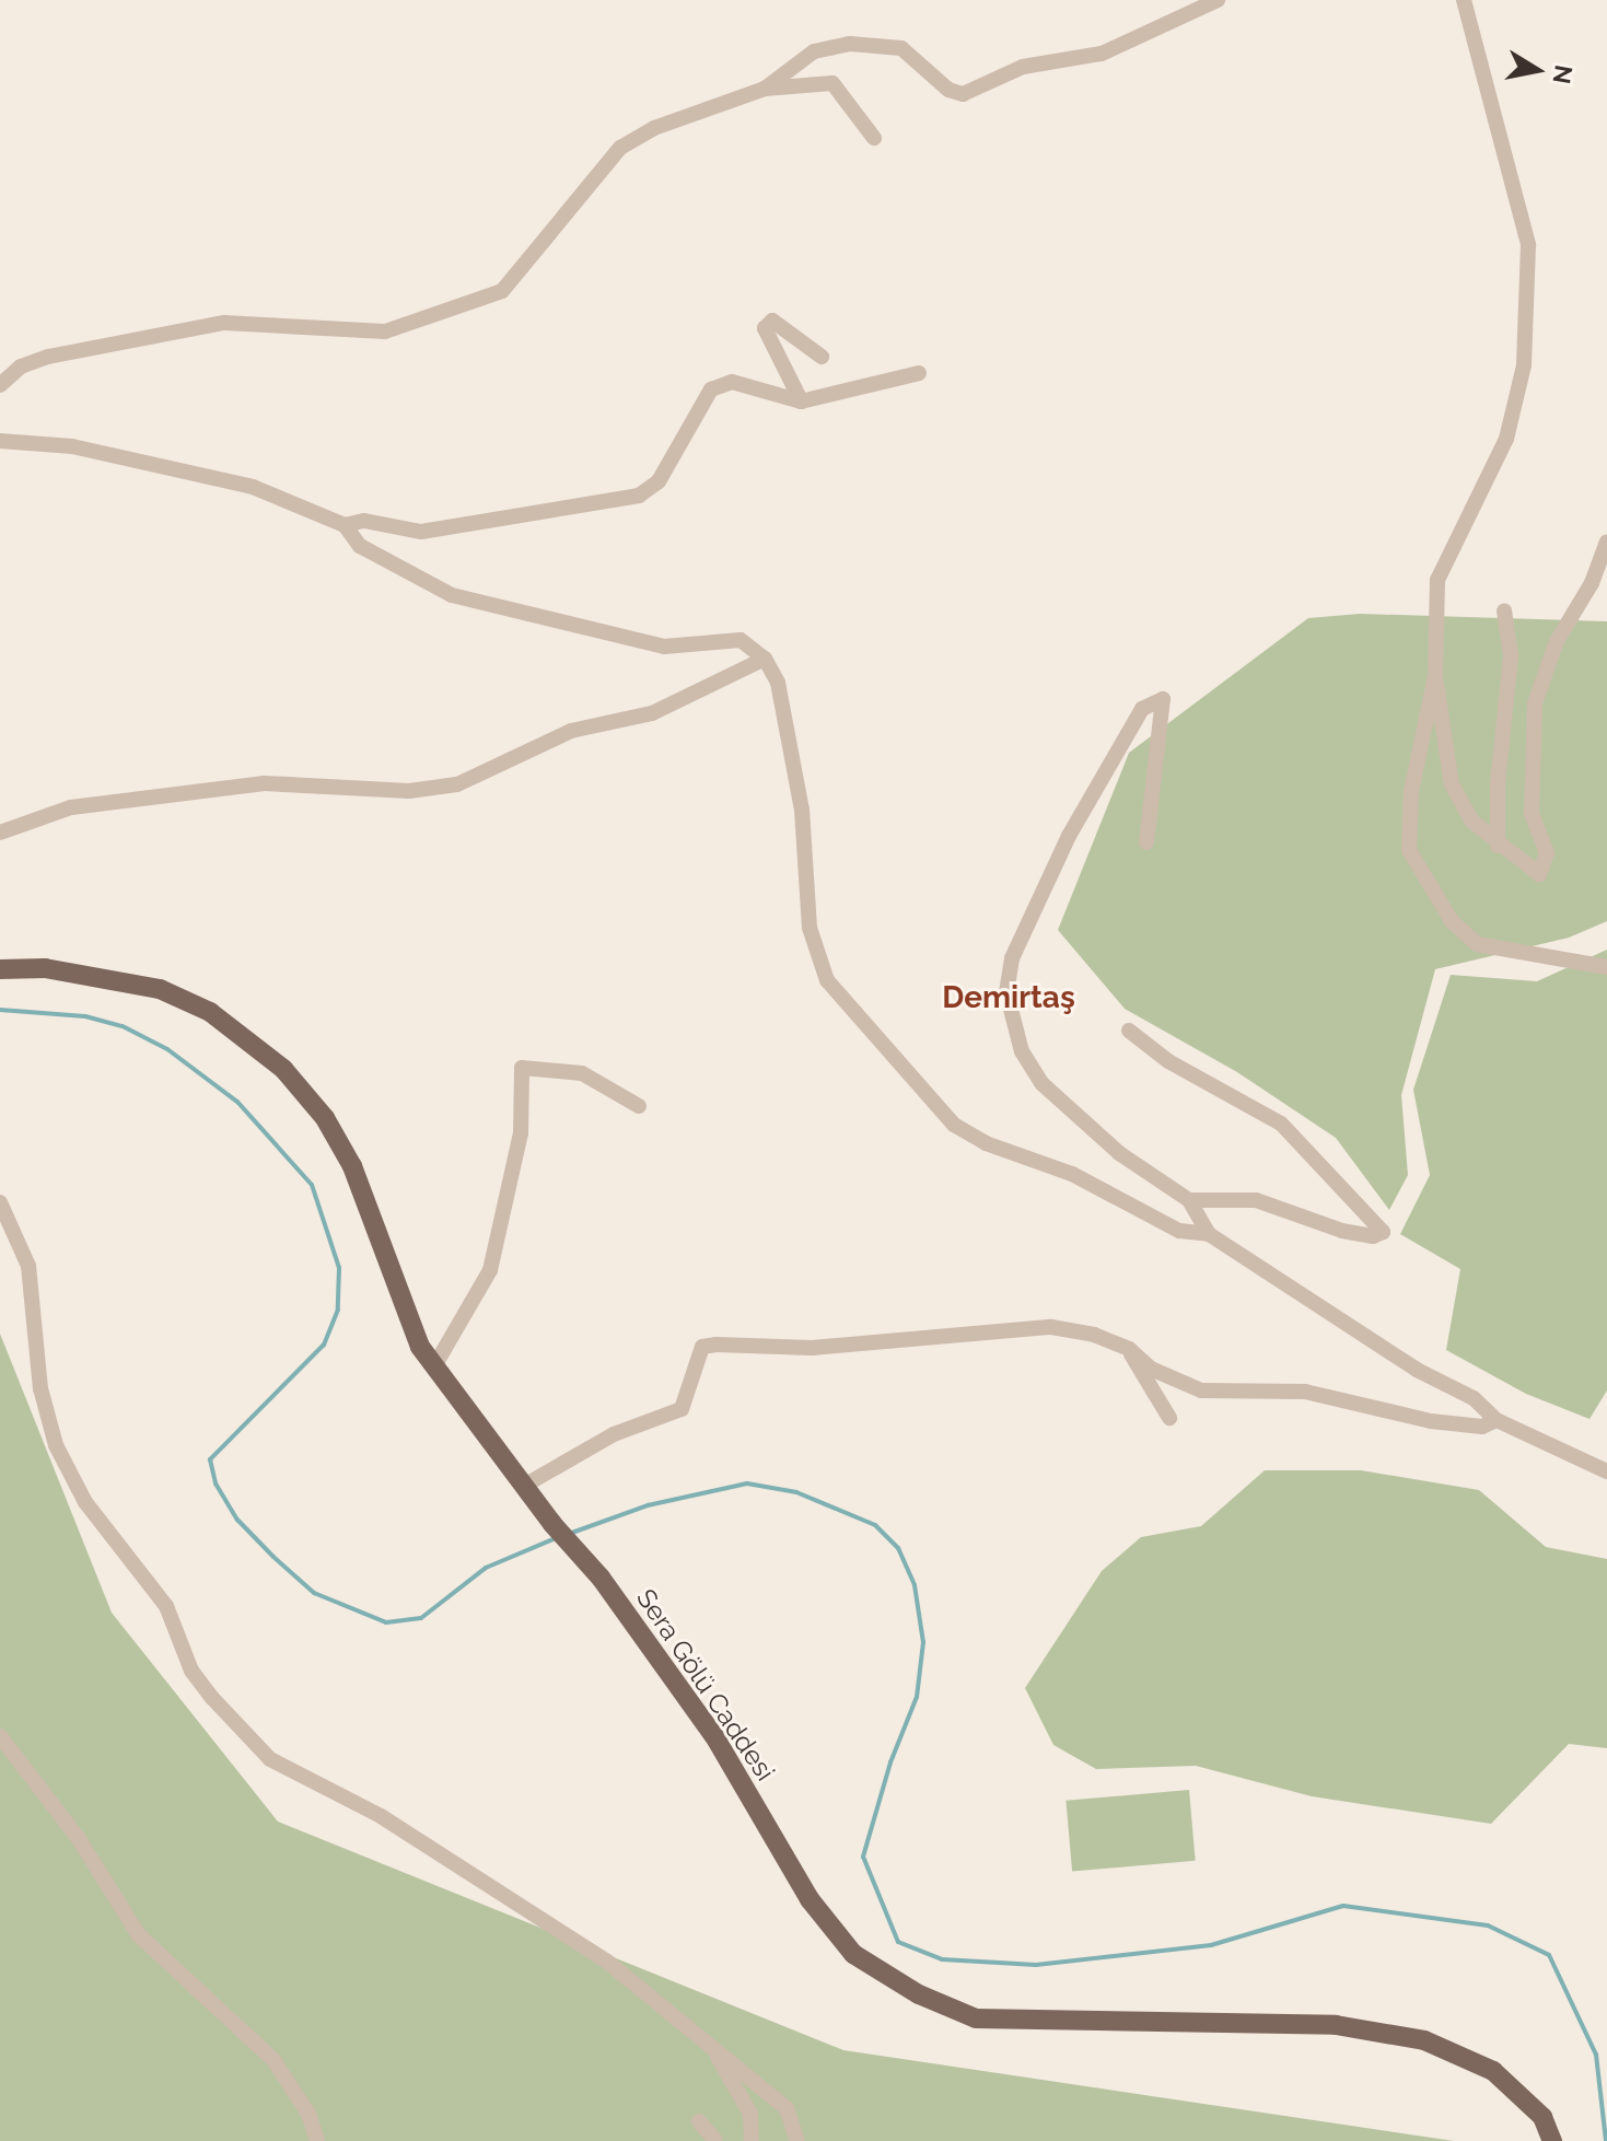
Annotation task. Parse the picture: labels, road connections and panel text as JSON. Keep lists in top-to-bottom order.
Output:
{
  "streets": {
    "main road": ["Sera Gölü Caddesi"]
  },
  "districts": ["Demirtaş"],
  "north": "right"
}
